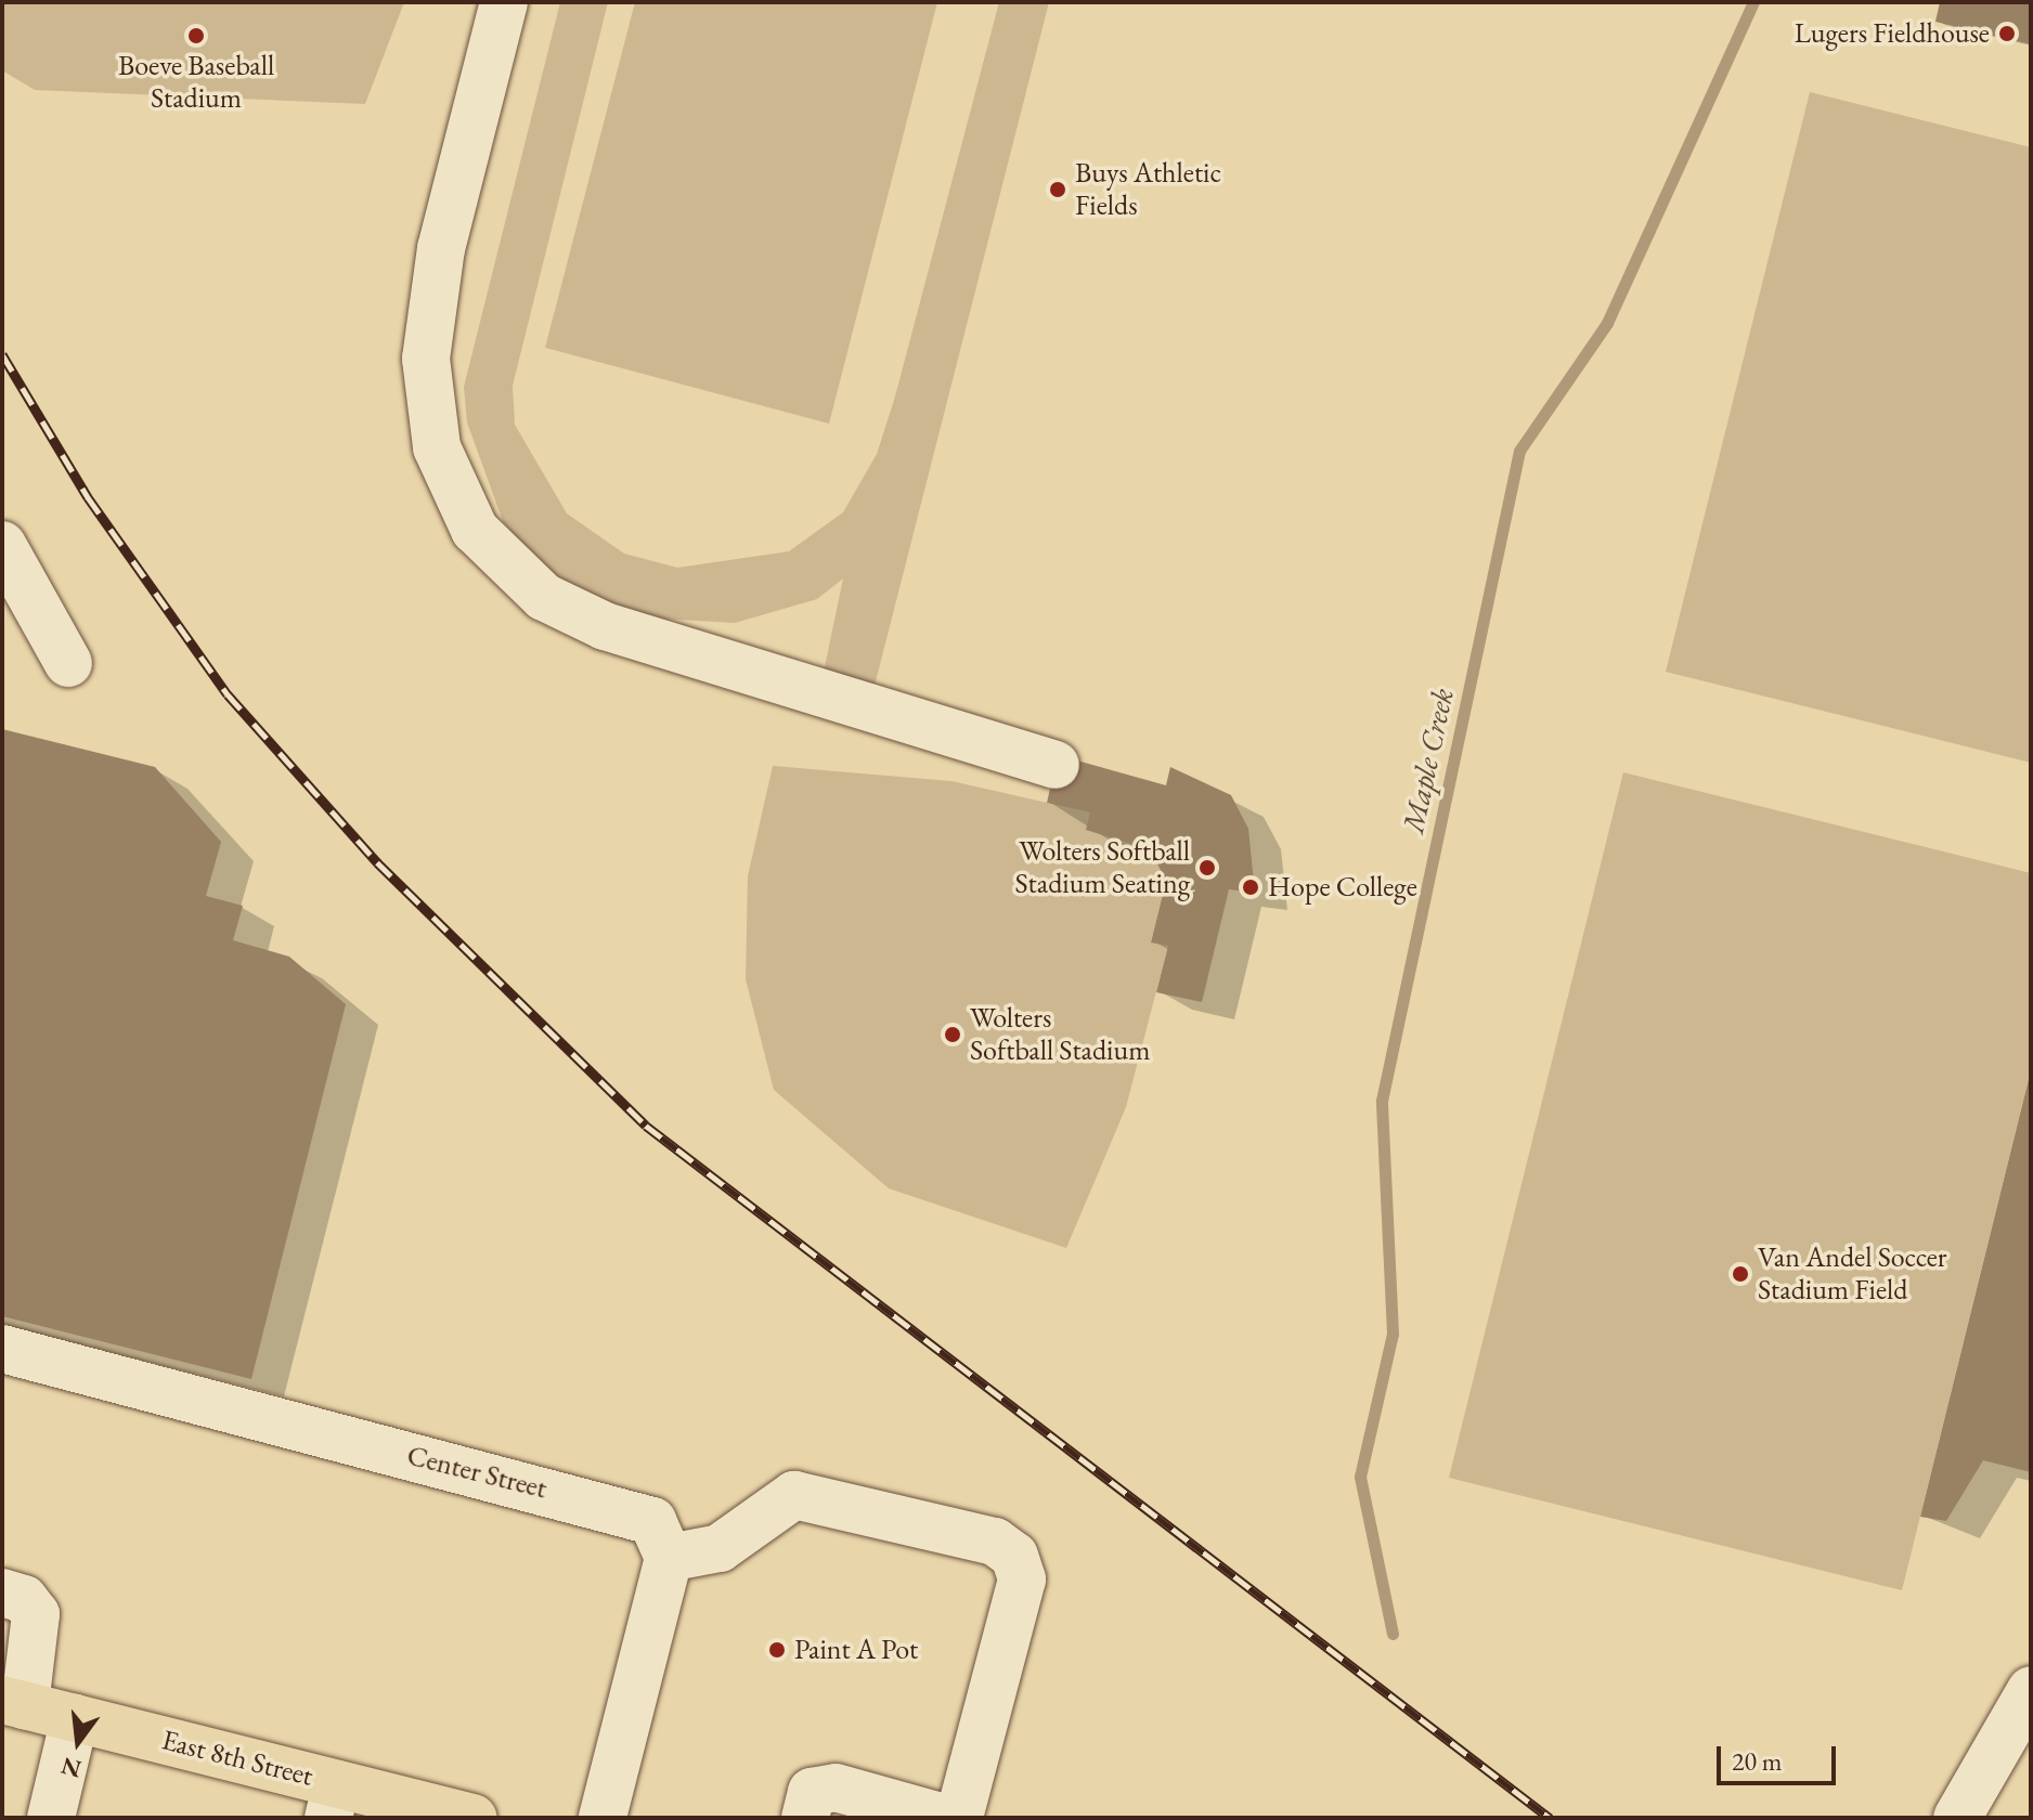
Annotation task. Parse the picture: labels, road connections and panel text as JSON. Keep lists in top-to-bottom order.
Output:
{
  "streets": {
    "main road": ["East 8th Street"],
    "street": ["Center Street"]
  },
  "water": ["Maple Creek"],
  "places": [
    "Lugers Fieldhouse",
    "Boeve Baseball Stadium",
    "Buys Athletic Fields",
    "Wolters Softball Stadium Seating",
    "Hope College",
    "Wolters Softball Stadium",
    "Van Andel Soccer Stadium Field",
    "Paint A Pot"
  ],
  "scale_bar": "20 m",
  "north": "bottom"
}
